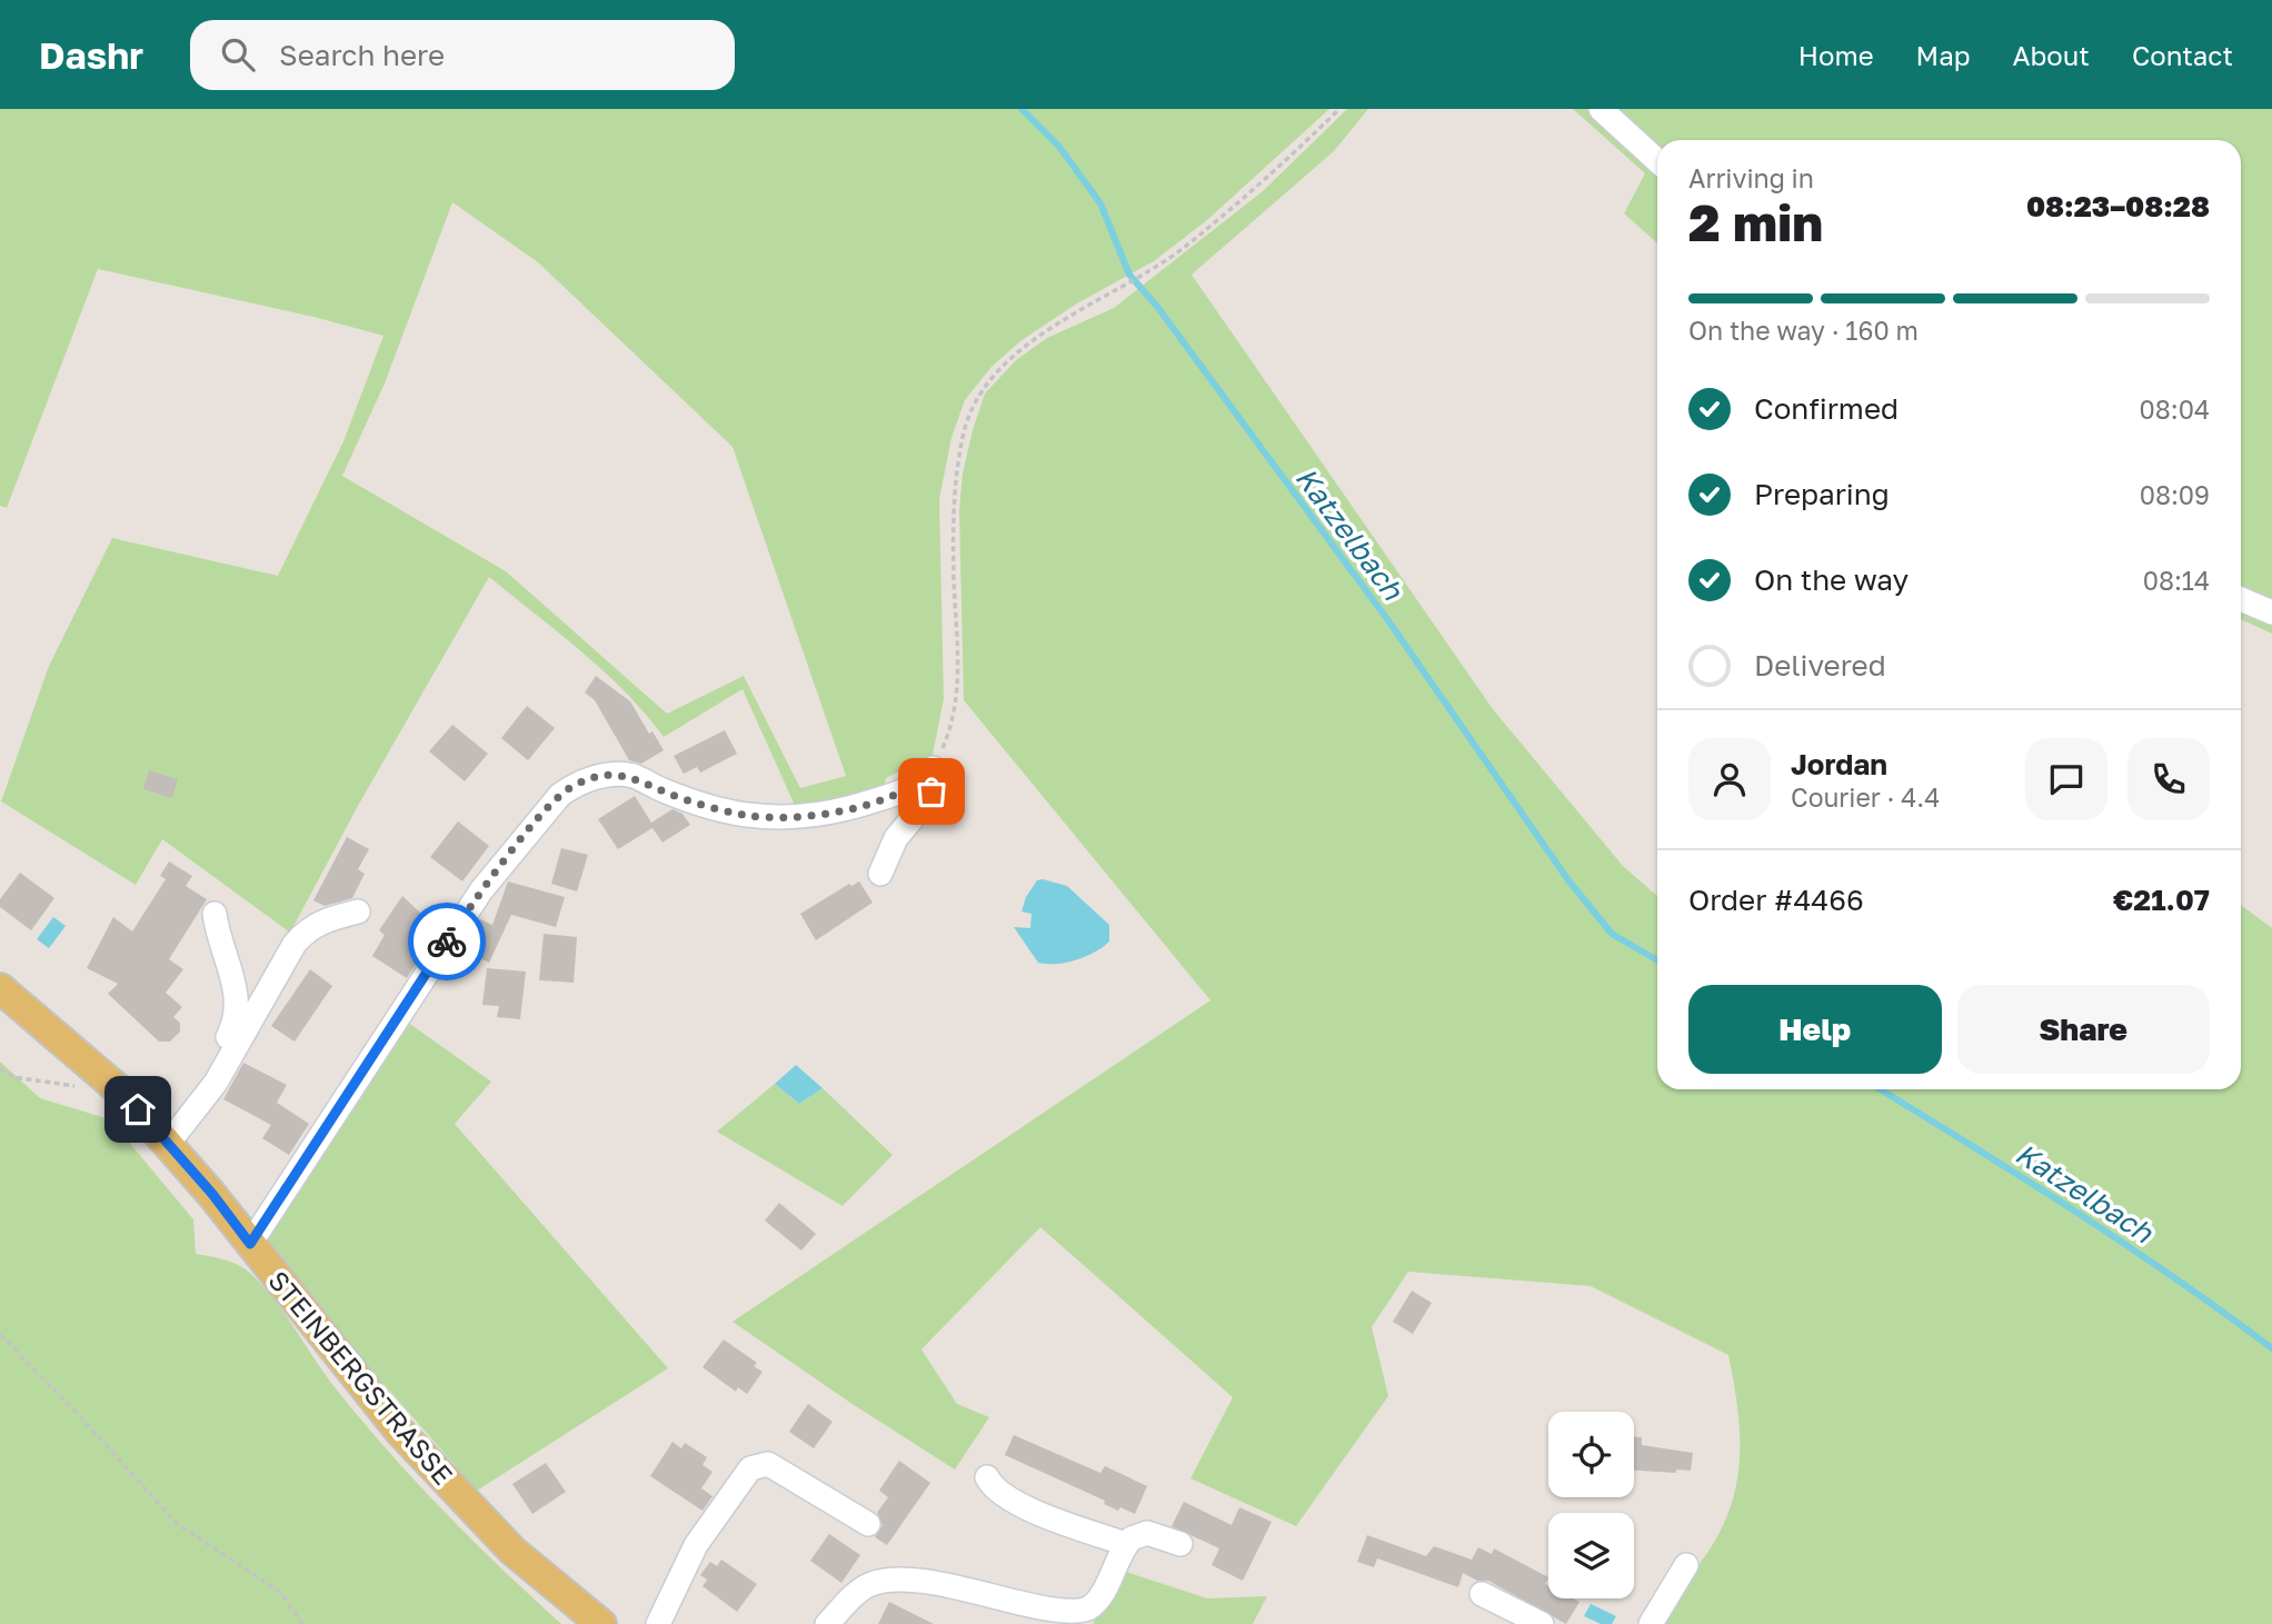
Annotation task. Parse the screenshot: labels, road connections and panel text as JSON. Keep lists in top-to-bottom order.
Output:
{
  "streets": {
    "main road": ["STEINBERGSTRASSE"]
  },
  "water": ["Katzelbach"],
  "page": {
    "header": "Dashr",
    "search": "Search here",
    "nav": [
      "Home",
      "Map",
      "About",
      "Contact"
    ],
    "heading": ["2 min", "Arriving in", "08:23–08:28"],
    "panel": [
      "Jordan",
      "Courier · 4.4",
      "Order #4466",
      "€21.07"
    ],
    "bar": "On the way · 160 m",
    "list": [
      ["Confirmed", "08:04"],
      ["Preparing", "08:09"],
      ["On the way", "08:14"],
      "Delivered"
    ],
    "buttons": ["Help", "Share"]
  }
}
